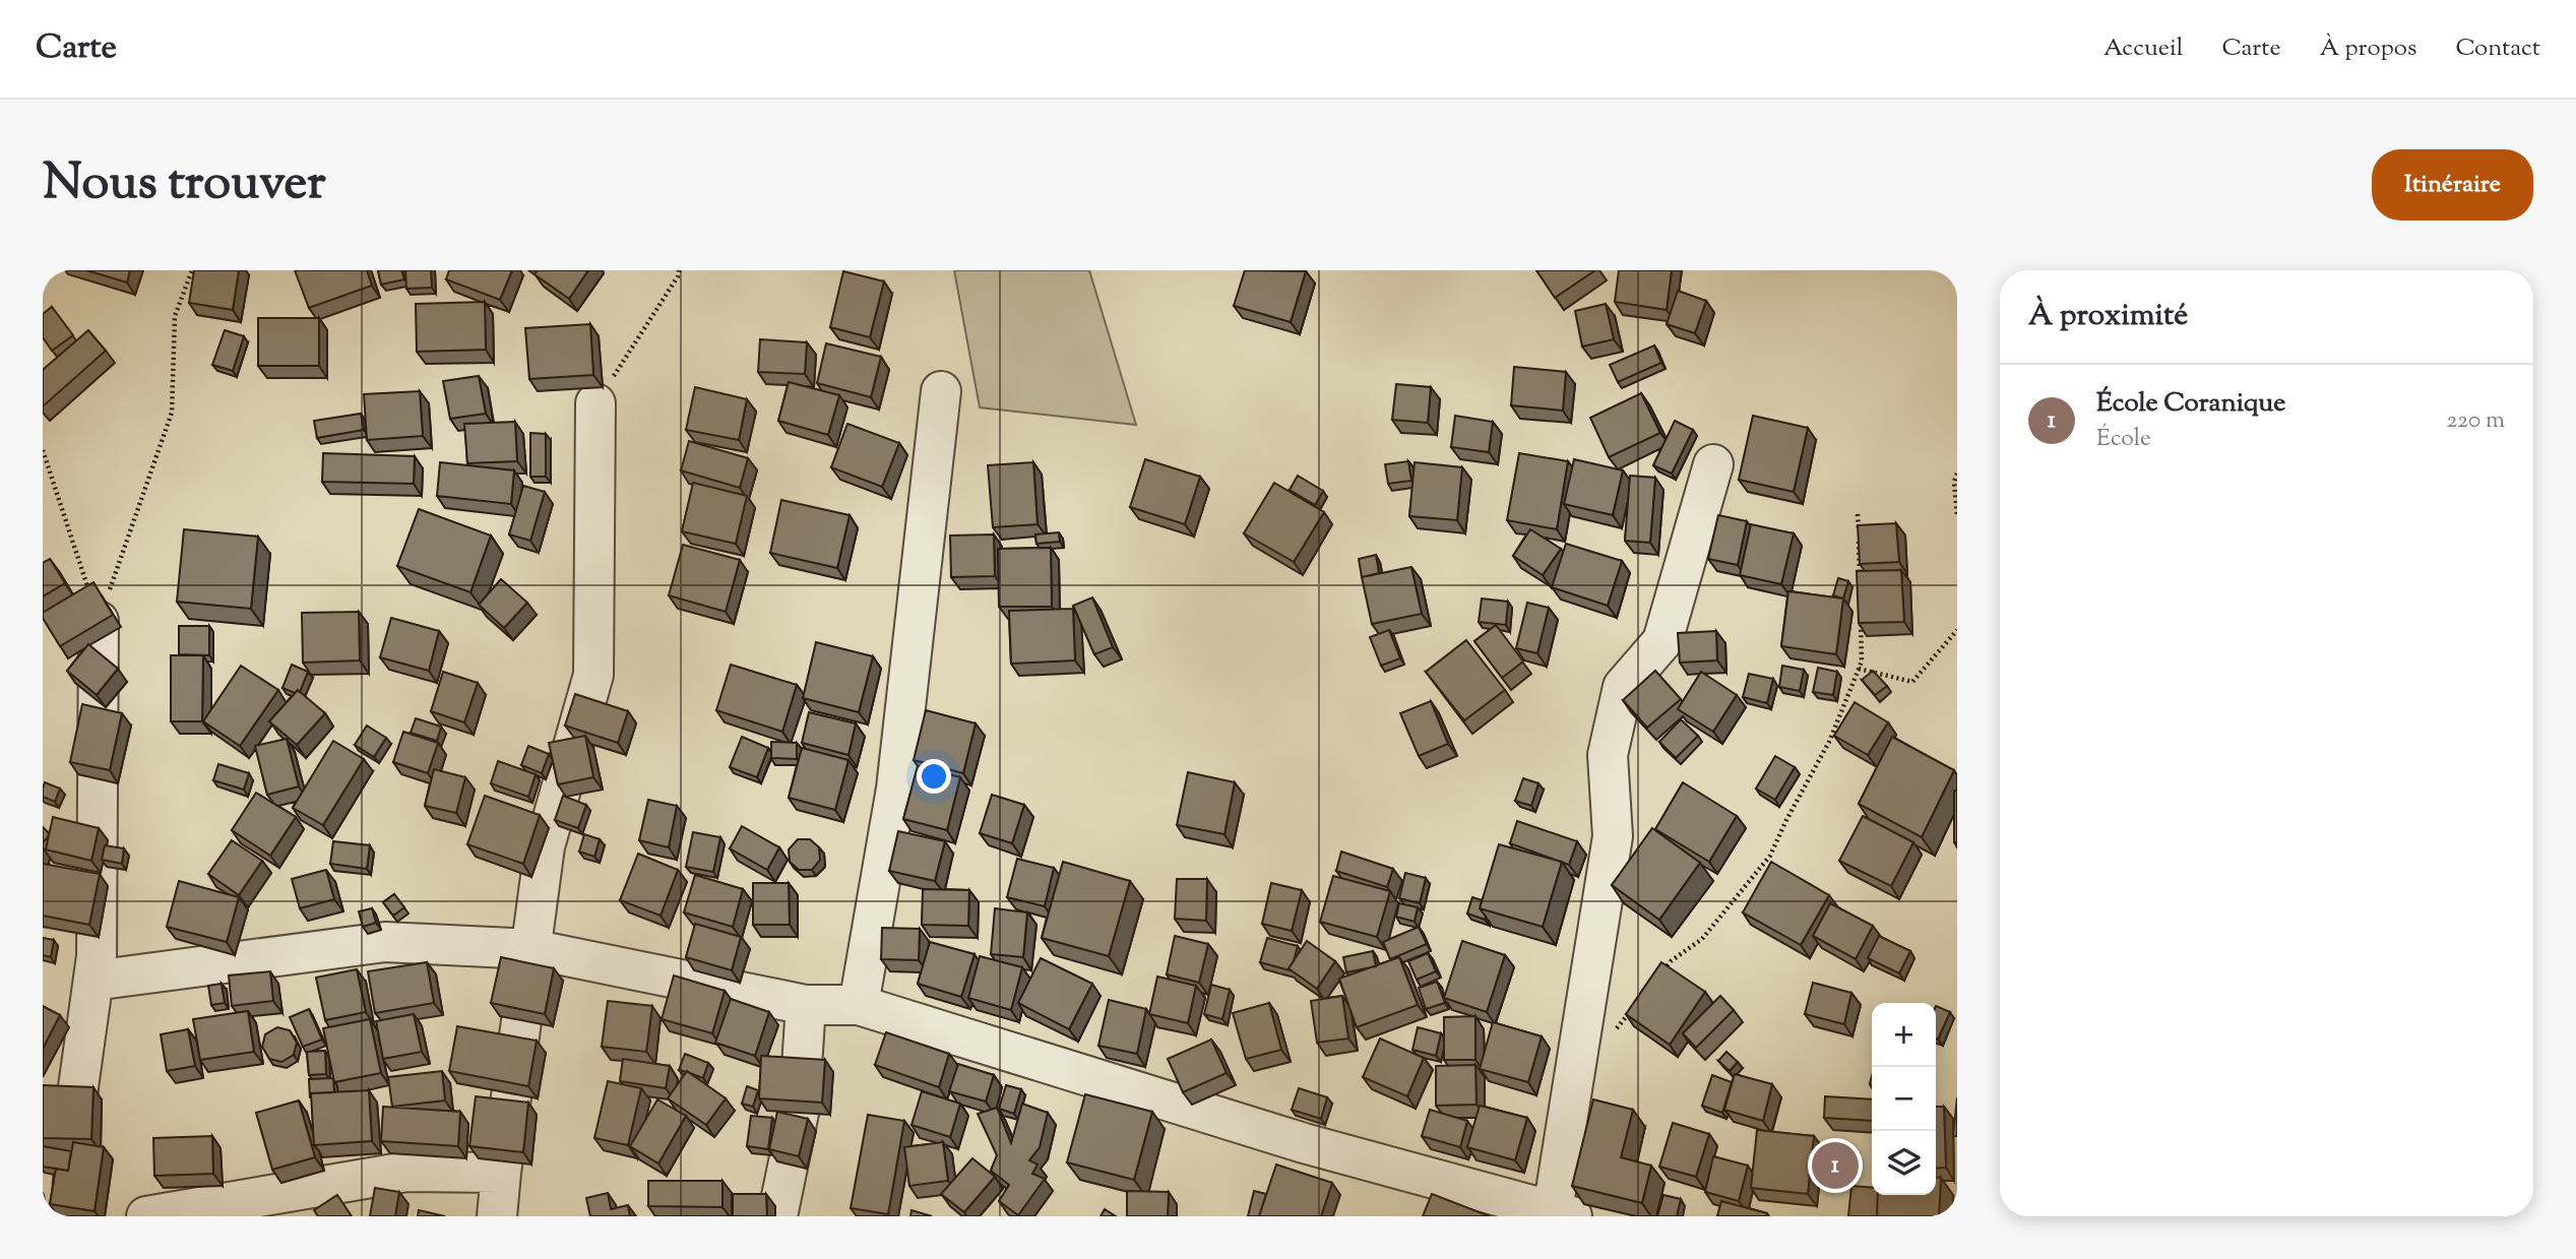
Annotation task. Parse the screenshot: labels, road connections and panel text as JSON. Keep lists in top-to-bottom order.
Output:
{
  "page": {
    "header": "Carte",
    "nav": [
      "Accueil",
      "Carte",
      "À propos",
      "Contact"
    ],
    "title": "Nous trouver",
    "buttons": "Itinéraire",
    "heading": "À proximité",
    "list": [
      {
        "mark": "1",
        "name": "École Coranique",
        "note": "École",
        "value": "220 m"
      }
    ],
    "map_buttons": ["+", "−"],
    "pins": "1"
  }
}
